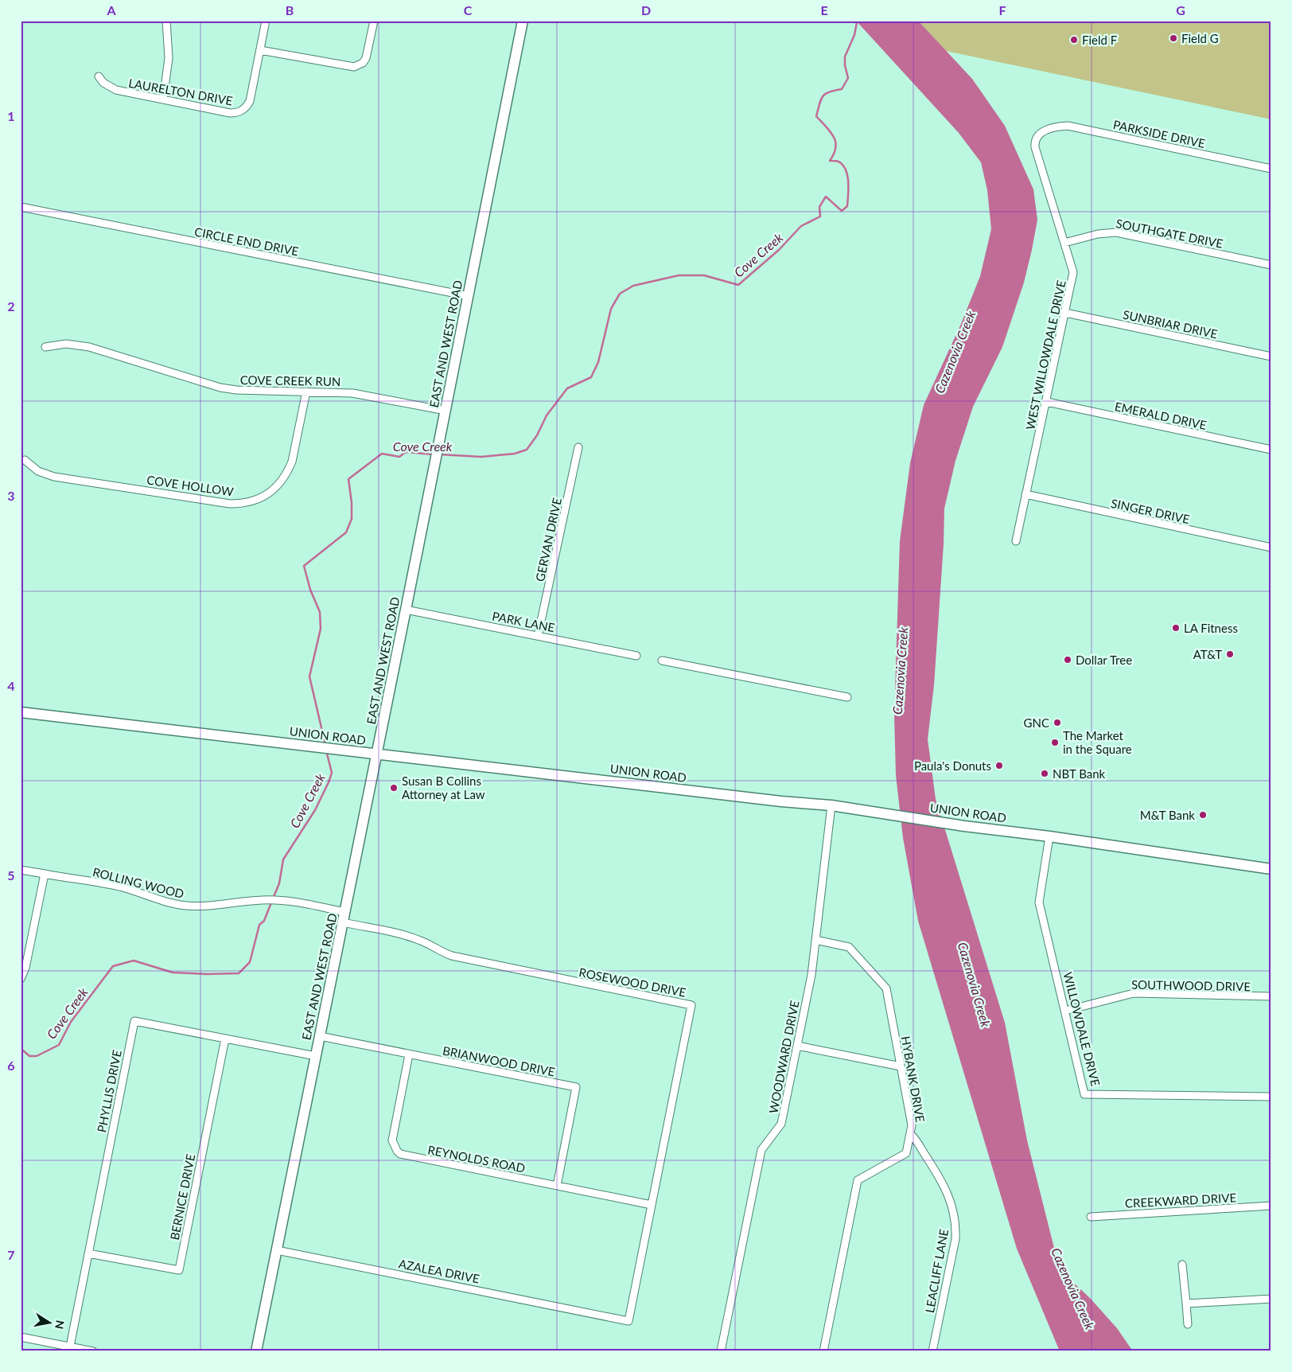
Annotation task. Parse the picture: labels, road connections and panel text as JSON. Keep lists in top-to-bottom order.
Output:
{
  "streets": {
    "street": [
      "LAURELTON DRIVE",
      "PARKSIDE DRIVE",
      "SOUTHGATE DRIVE",
      "CIRCLE END DRIVE",
      "SUNBRIAR DRIVE",
      "EAST AND WEST ROAD",
      "WEST WILLOWDALE DRIVE",
      "COVE CREEK RUN",
      "EMERALD DRIVE",
      "COVE HOLLOW",
      "SINGER DRIVE",
      "GERVAN DRIVE",
      "PARK LANE",
      "UNION ROAD",
      "ROLLING WOOD",
      "ROSEWOOD DRIVE",
      "SOUTHWOOD DRIVE",
      "WILLOWDALE DRIVE",
      "WOODWARD DRIVE",
      "BRIANWOOD DRIVE",
      "HYBANK DRIVE",
      "PHYLLIS DRIVE",
      "REYNOLDS ROAD",
      "BERNICE DRIVE",
      "CREEKWARD DRIVE",
      "AZALEA DRIVE",
      "LEACLIFF LANE"
    ]
  },
  "crossings": [
    ["PARKSIDE DRIVE", "WEST WILLOWDALE DRIVE"],
    ["SOUTHGATE DRIVE", "WEST WILLOWDALE DRIVE"],
    ["CIRCLE END DRIVE", "EAST AND WEST ROAD"],
    ["SUNBRIAR DRIVE", "WEST WILLOWDALE DRIVE"],
    ["EAST AND WEST ROAD", "COVE CREEK RUN"],
    ["EAST AND WEST ROAD", "PARK LANE"],
    ["EAST AND WEST ROAD", "UNION ROAD"],
    ["EAST AND WEST ROAD", "ROLLING WOOD"],
    ["EAST AND WEST ROAD", "ROSEWOOD DRIVE"],
    ["EAST AND WEST ROAD", "BRIANWOOD DRIVE"],
    ["EAST AND WEST ROAD", "PHYLLIS DRIVE"],
    ["EAST AND WEST ROAD", "AZALEA DRIVE"],
    ["WEST WILLOWDALE DRIVE", "EMERALD DRIVE"],
    ["WEST WILLOWDALE DRIVE", "SINGER DRIVE"],
    ["COVE CREEK RUN", "COVE HOLLOW"],
    ["GERVAN DRIVE", "PARK LANE"],
    ["UNION ROAD", "WILLOWDALE DRIVE"],
    ["UNION ROAD", "WOODWARD DRIVE"],
    ["ROSEWOOD DRIVE", "REYNOLDS ROAD"],
    ["ROSEWOOD DRIVE", "AZALEA DRIVE"],
    ["SOUTHWOOD DRIVE", "WILLOWDALE DRIVE"],
    ["WOODWARD DRIVE", "HYBANK DRIVE"],
    ["BRIANWOOD DRIVE", "REYNOLDS ROAD"],
    ["HYBANK DRIVE", "LEACLIFF LANE"],
    ["PHYLLIS DRIVE", "BERNICE DRIVE"]
  ],
  "water": ["Cove Creek", "Cazenovia Creek"],
  "places": [
    "Field G",
    "Field F",
    "LA Fitness",
    "AT&T",
    "Dollar Tree",
    "GNC",
    "The Market in the Square",
    "Paula's Donuts",
    "NBT Bank",
    "Susan B Collins Attorney at Law",
    "M&T Bank"
  ],
  "north": "right",
  "grid": {
    "columns": [
      "A",
      "B",
      "C",
      "D",
      "E",
      "F",
      "G"
    ],
    "rows": [
      "1",
      "2",
      "3",
      "4",
      "5",
      "6",
      "7"
    ]
  }
}
